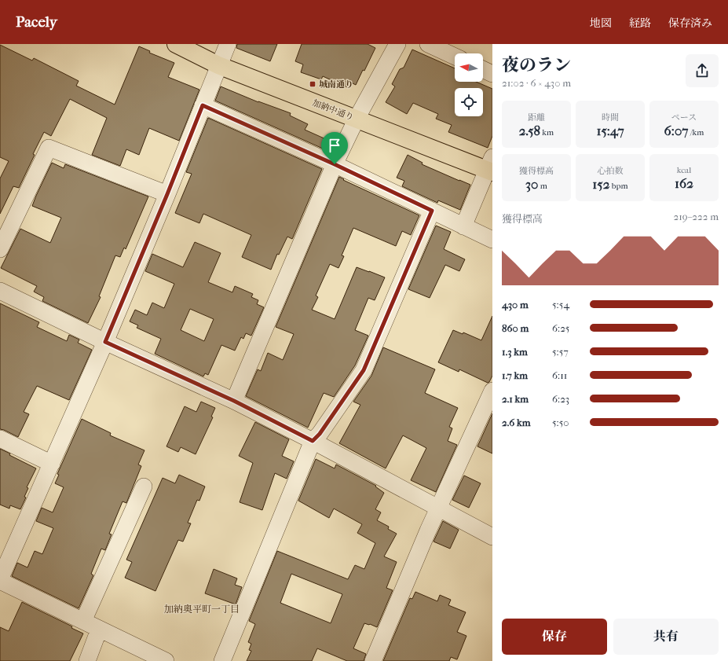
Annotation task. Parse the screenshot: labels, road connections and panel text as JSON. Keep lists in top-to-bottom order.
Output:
{
  "streets": {
    "highway": ["加納中通り"]
  },
  "districts": ["加納奥平町一丁目"],
  "places": {
    "transit": ["城南通り"]
  },
  "north": "left",
  "page": {
    "header": "Pacely",
    "nav": ["地図", "経路", "保存済み"],
    "heading": ["夜のラン", "21:02 · 6 × 430 m"],
    "stats": [
      ["距離", "2.58 km"],
      ["時間", "15:47"],
      ["ペース", "6:07 /km"],
      ["獲得標高", "30 m"],
      ["心拍数", "152 bpm"],
      ["kcal", "162"]
    ],
    "chart": ["獲得標高", "219–222 m"],
    "list": [
      {
        "name": "430 m",
        "note": "5:54"
      },
      {
        "name": "860 m",
        "note": "6:25"
      },
      {
        "name": "1.3 km",
        "note": "5:57"
      },
      {
        "name": "1.7 km",
        "note": "6:11"
      },
      {
        "name": "2.1 km",
        "note": "6:23"
      },
      {
        "name": "2.6 km",
        "note": "5:50"
      }
    ],
    "buttons": ["保存", "共有"]
  }
}
